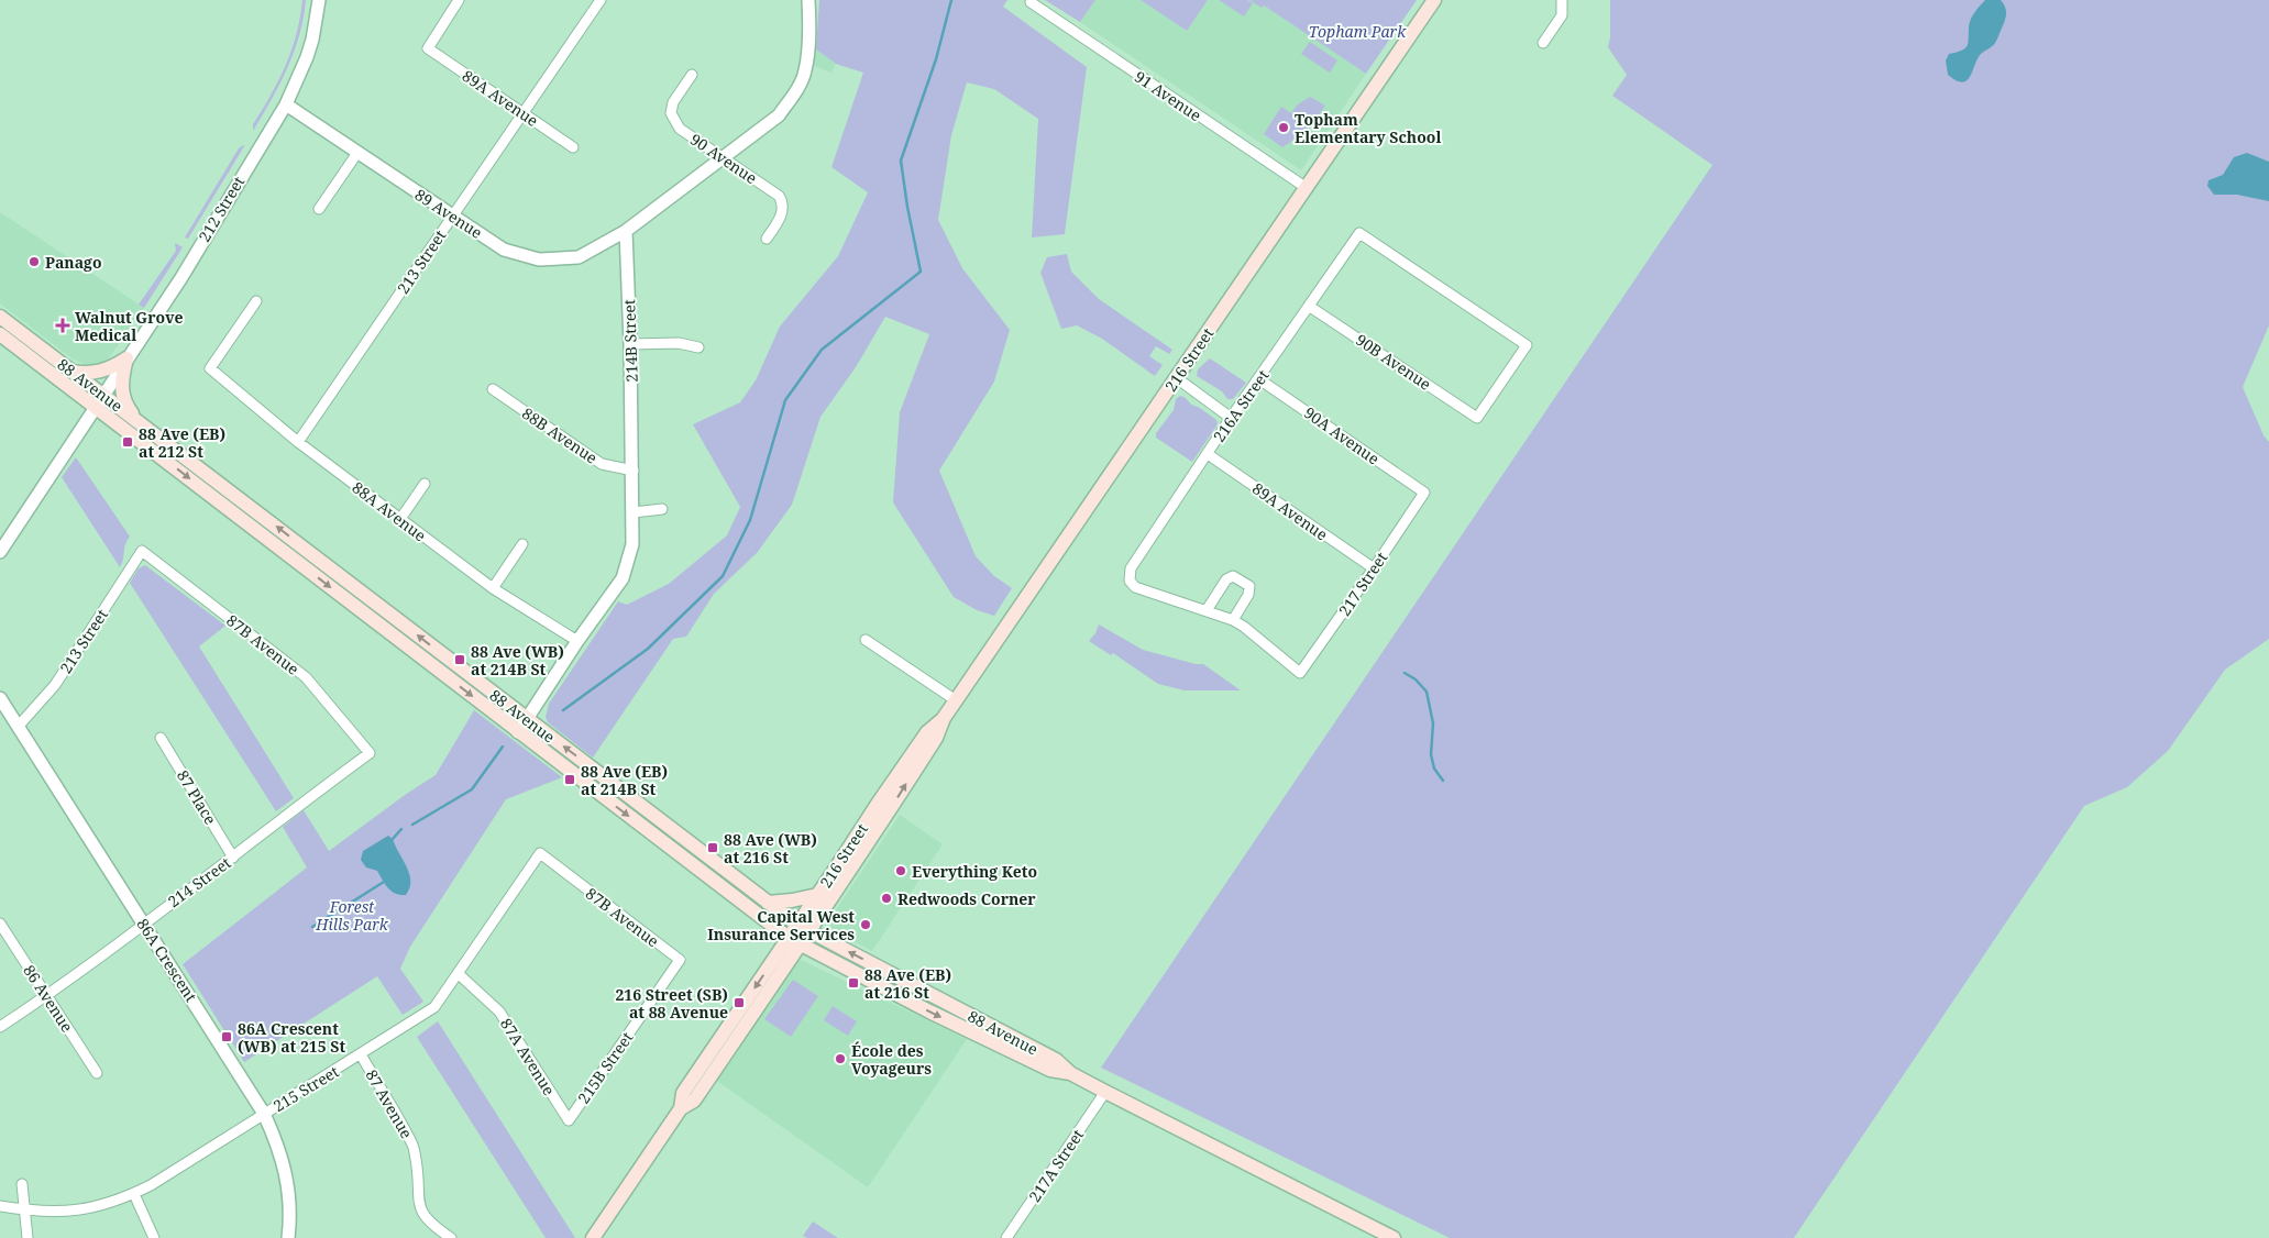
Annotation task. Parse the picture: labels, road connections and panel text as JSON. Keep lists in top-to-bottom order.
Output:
{
  "streets": {
    "main road": ["216 Street", "88 Avenue"],
    "street": [
      "91 Avenue",
      "89A Avenue",
      "90 Avenue",
      "212 Street",
      "89 Avenue",
      "213 Street",
      "214B Street",
      "90B Avenue",
      "216A Street",
      "88B Avenue",
      "90A Avenue",
      "88A Avenue",
      "217 Street",
      "87B Avenue",
      "87 Place",
      "214 Street",
      "86A Crescent",
      "86 Avenue",
      "87A Avenue",
      "215B Street",
      "215 Street",
      "87 Avenue",
      "217A Street"
    ]
  },
  "crossings": [
    ["91 Avenue", "216 Street"],
    ["89A Avenue", "213 Street"],
    ["89A Avenue", "216A Street"],
    ["89A Avenue", "217 Street"],
    ["212 Street", "89 Avenue"],
    ["212 Street", "88 Avenue"],
    ["89 Avenue", "213 Street"],
    ["89 Avenue", "214B Street"],
    ["213 Street", "88A Avenue"],
    ["213 Street", "87B Avenue"],
    ["213 Street", "86A Crescent"],
    ["214B Street", "88 Avenue"],
    ["214B Street", "88B Avenue"],
    ["214B Street", "88A Avenue"],
    ["216 Street", "88 Avenue"],
    ["90B Avenue", "216A Street"],
    ["88 Avenue", "217A Street"],
    ["216A Street", "90A Avenue"],
    ["90A Avenue", "217 Street"],
    ["87B Avenue", "214 Street"],
    ["87B Avenue", "215B Street"],
    ["87B Avenue", "215 Street"],
    ["87 Place", "214 Street"],
    ["214 Street", "86A Crescent"],
    ["214 Street", "86 Avenue"],
    ["86A Crescent", "215 Street"],
    ["87A Avenue", "215B Street"],
    ["87A Avenue", "215 Street"],
    ["215 Street", "87 Avenue"]
  ],
  "parks": ["Topham Park", "Forest Hills Park"],
  "places": {
    "other": [
      "Topham Elementary School",
      "Panago",
      "Everything Keto",
      "Redwoods Corner",
      "Capital West Insurance Services",
      "École des Voyageurs"
    ],
    "health": ["Walnut Grove Medical"],
    "transit": [
      "88 Ave (EB) at 212 St",
      "88 Ave (WB) at 214B St",
      "88 Ave (EB) at 214B St",
      "88 Ave (WB) at 216 St",
      "88 Ave (EB) at 216 St",
      "216 Street (SB) at 88 Avenue",
      "86A Crescent (WB) at 215 St"
    ]
  }
}
